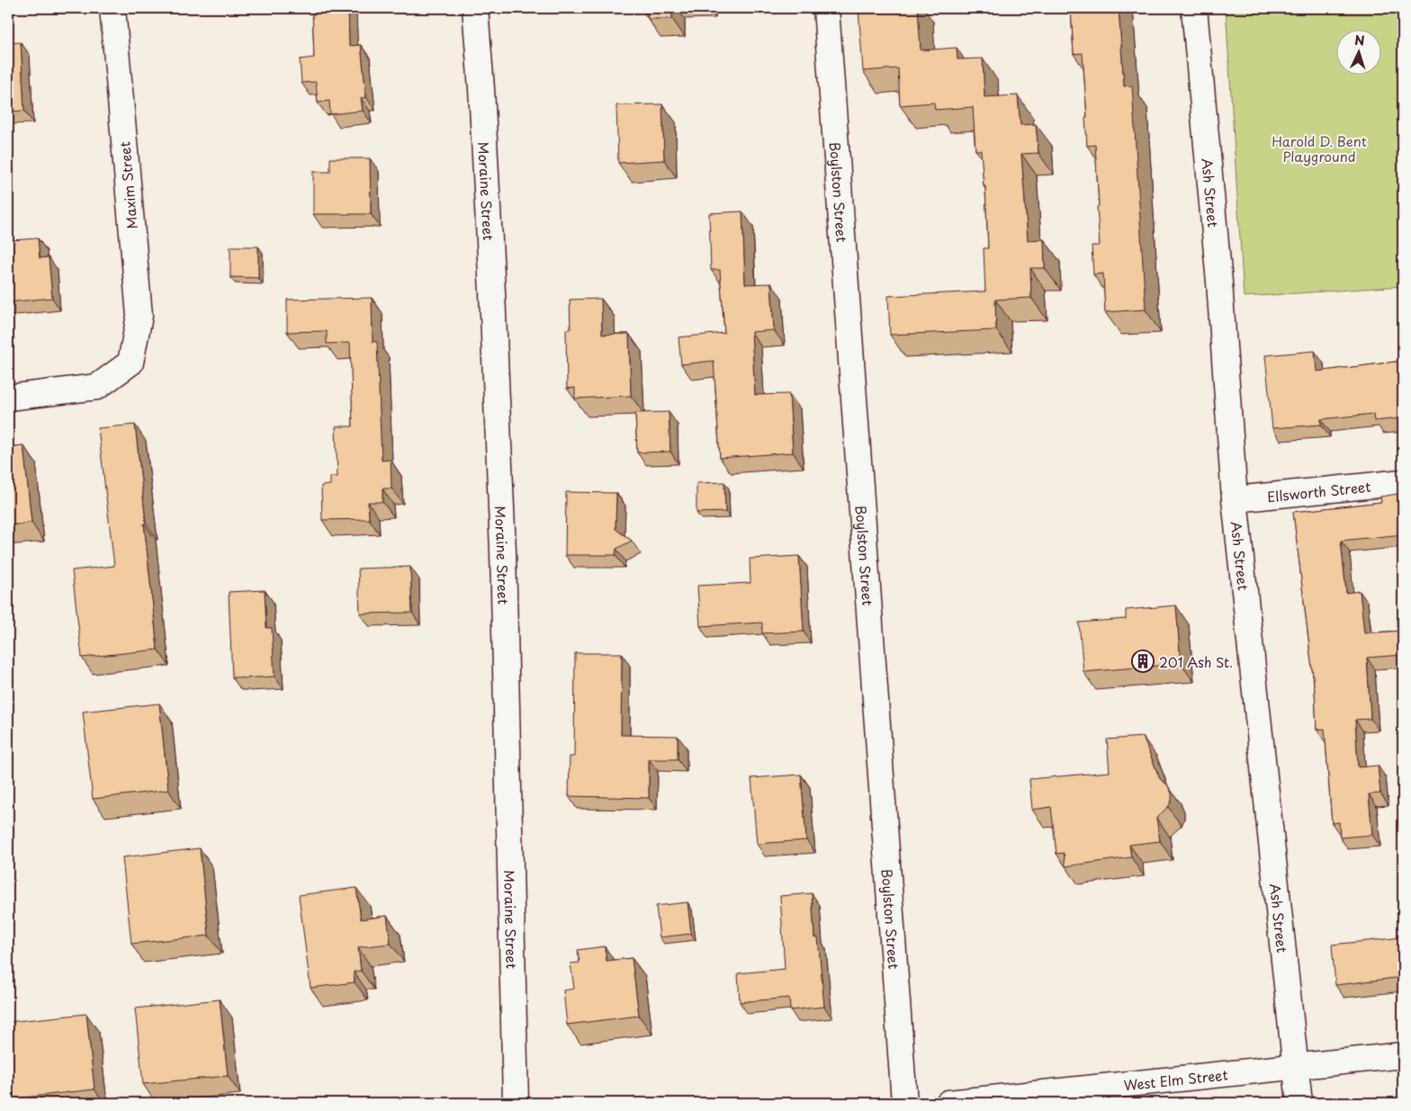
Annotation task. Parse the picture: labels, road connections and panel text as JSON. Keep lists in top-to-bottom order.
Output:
{
  "streets": {
    "street": [
      "Maxim Street",
      "Moraine Street",
      "Boylston Street",
      "Ash Street",
      "Ellsworth Street",
      "West Elm Street"
    ]
  },
  "crossings": [
    ["Ash Street", "Ellsworth Street"],
    ["Ash Street", "West Elm Street"]
  ],
  "parks": ["Harold D. Bent Playground"],
  "places": {
    "building": ["201 Ash St."]
  },
  "north": "top"
}
